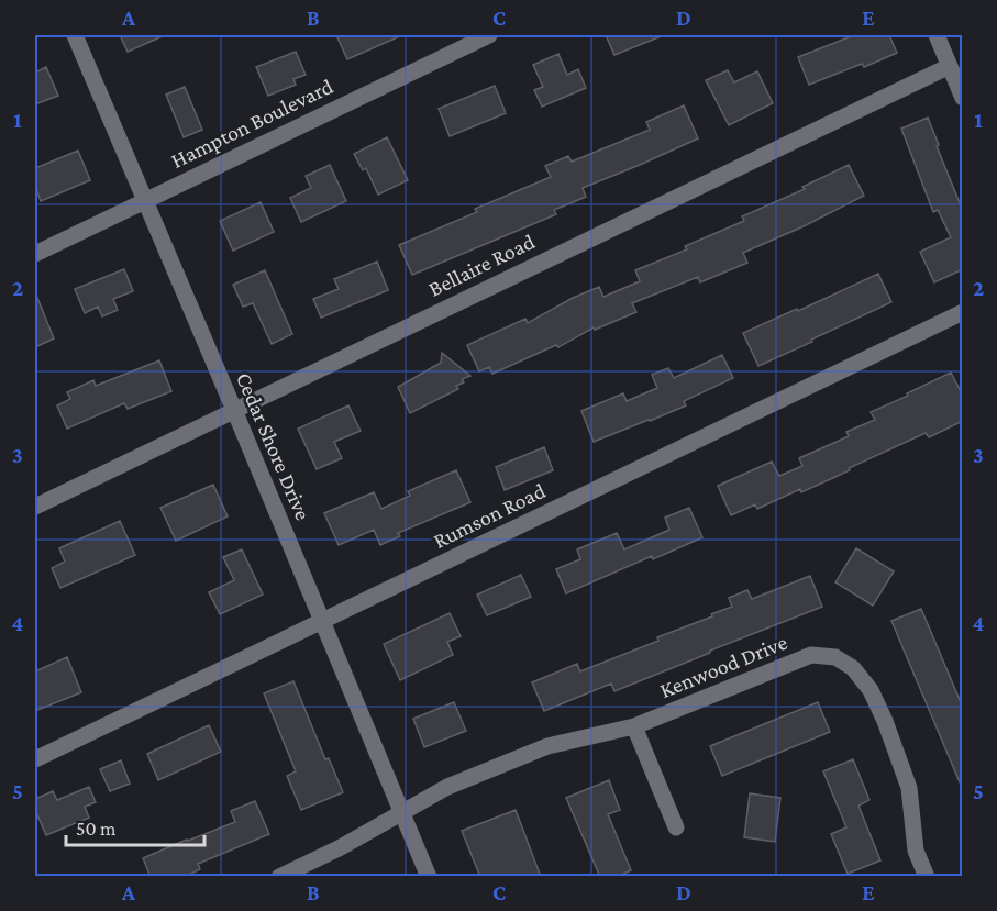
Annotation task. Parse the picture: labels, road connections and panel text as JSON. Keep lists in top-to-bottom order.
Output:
{
  "streets": {
    "street": [
      "Hampton Boulevard",
      "Bellaire Road",
      "Cedar Shore Drive",
      "Rumson Road",
      "Kenwood Drive"
    ]
  },
  "crossings": [
    ["Hampton Boulevard", "Cedar Shore Drive"],
    ["Bellaire Road", "Cedar Shore Drive"],
    ["Cedar Shore Drive", "Rumson Road"],
    ["Cedar Shore Drive", "Kenwood Drive"]
  ],
  "scale_bar": "50 m",
  "grid": {
    "columns": [
      "A",
      "B",
      "C",
      "D",
      "E"
    ],
    "rows": [
      "1",
      "2",
      "3",
      "4",
      "5"
    ]
  }
}
